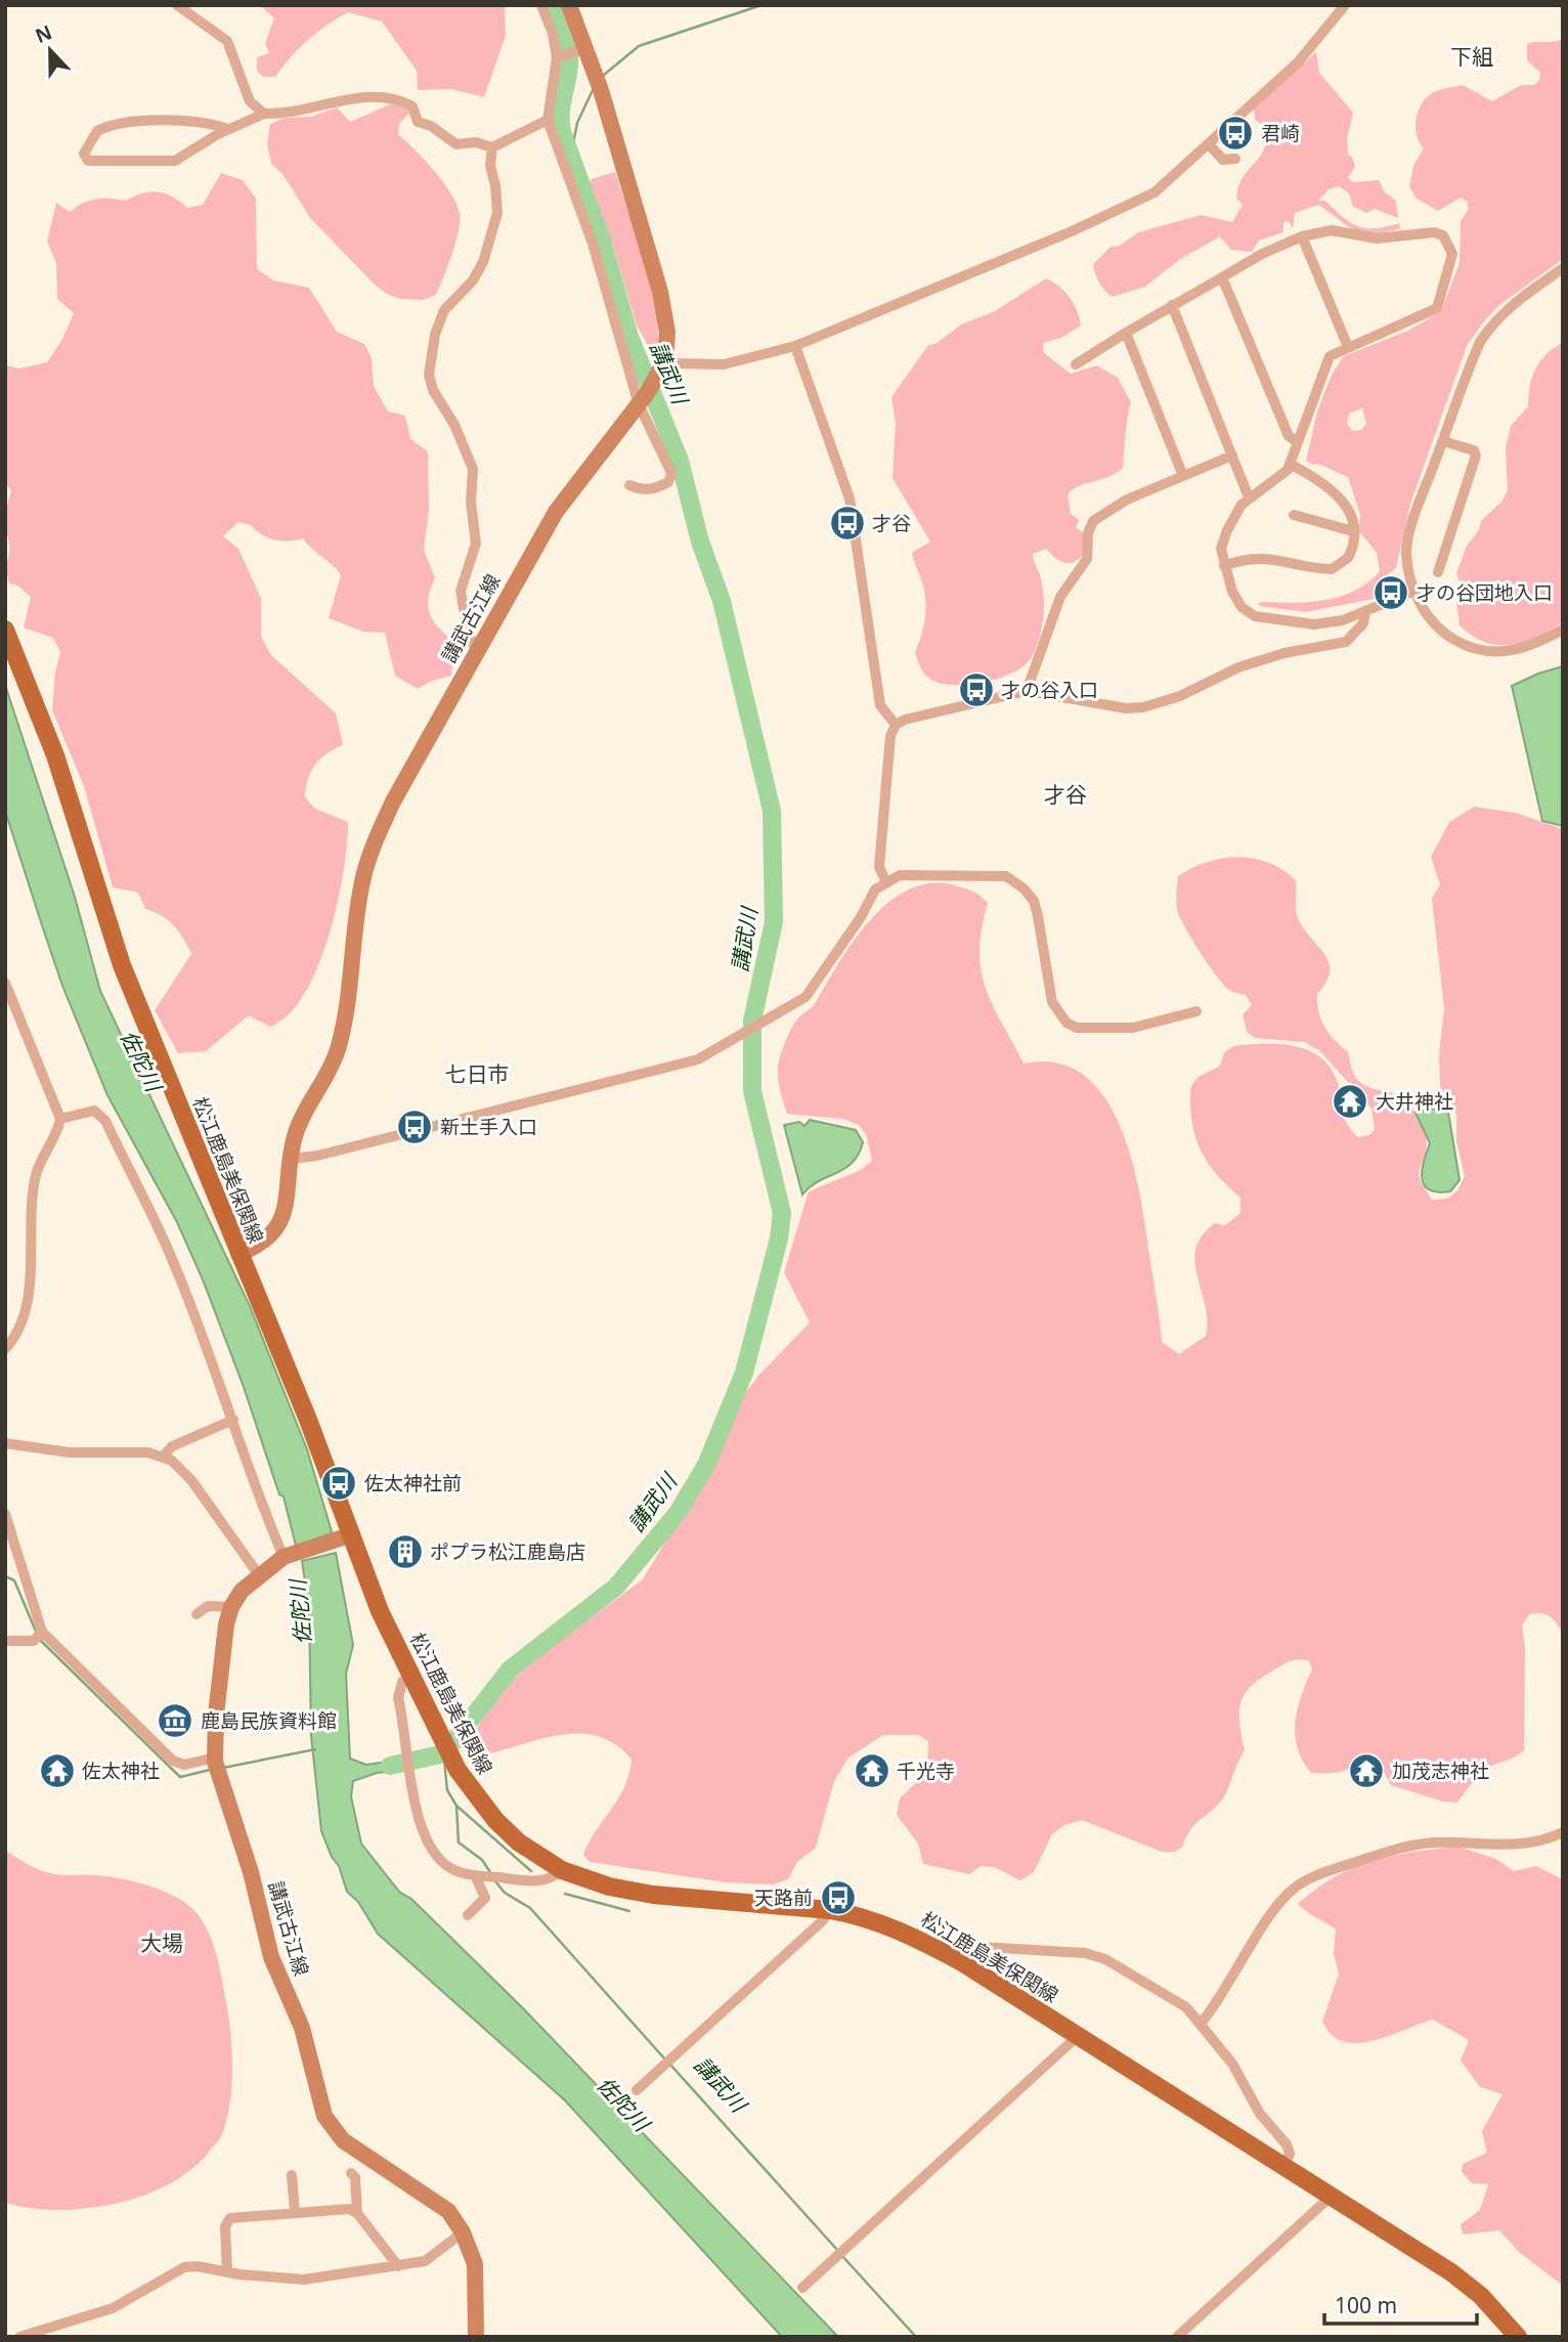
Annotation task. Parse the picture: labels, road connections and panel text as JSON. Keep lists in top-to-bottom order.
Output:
{
  "streets": {
    "main road": ["講武古江線", "松江鹿島美保関線"]
  },
  "crossings": [
    ["講武古江線", "松江鹿島美保関線"]
  ],
  "districts": [
    "下組",
    "才谷",
    "七日市",
    "大場"
  ],
  "water": ["講武川", "佐陀川"],
  "places": {
    "bus stop": [
      "君崎",
      "才谷",
      "才の谷団地入口",
      "才の谷入口",
      "新土手入口",
      "佐太神社前",
      "天路前"
    ],
    "temple": [
      "大井神社",
      "佐太神社",
      "千光寺",
      "加茂志神社"
    ],
    "building": ["ポプラ松江鹿島店"],
    "museum": ["鹿島民族資料館"]
  },
  "scale_bar": "100 m",
  "north": "top"
}
